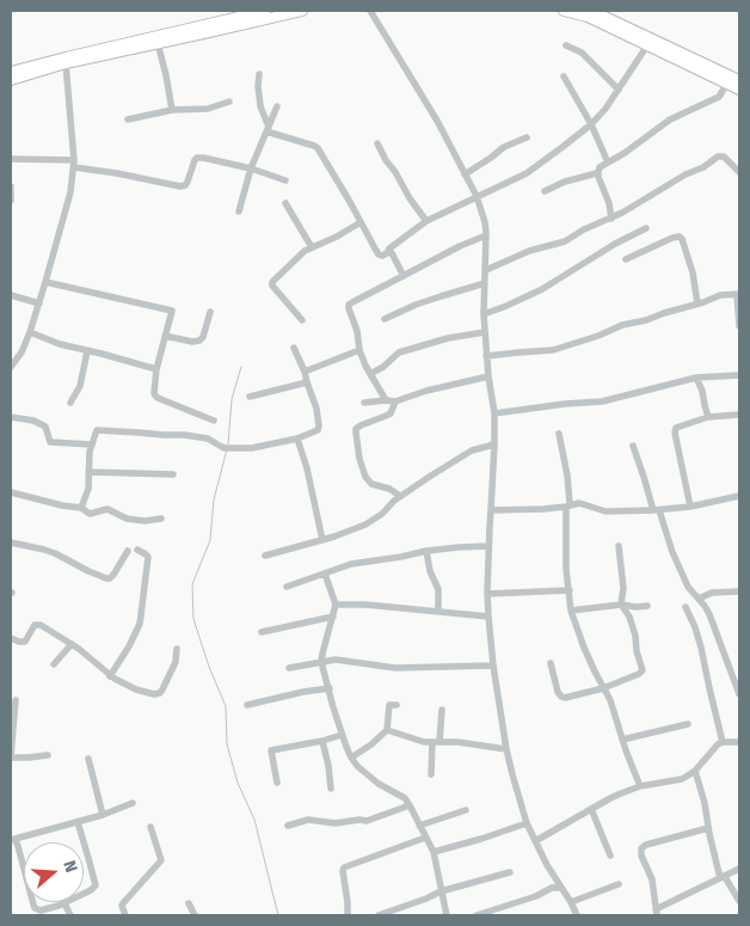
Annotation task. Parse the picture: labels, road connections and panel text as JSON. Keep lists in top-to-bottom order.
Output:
{
  "north": "right"
}
